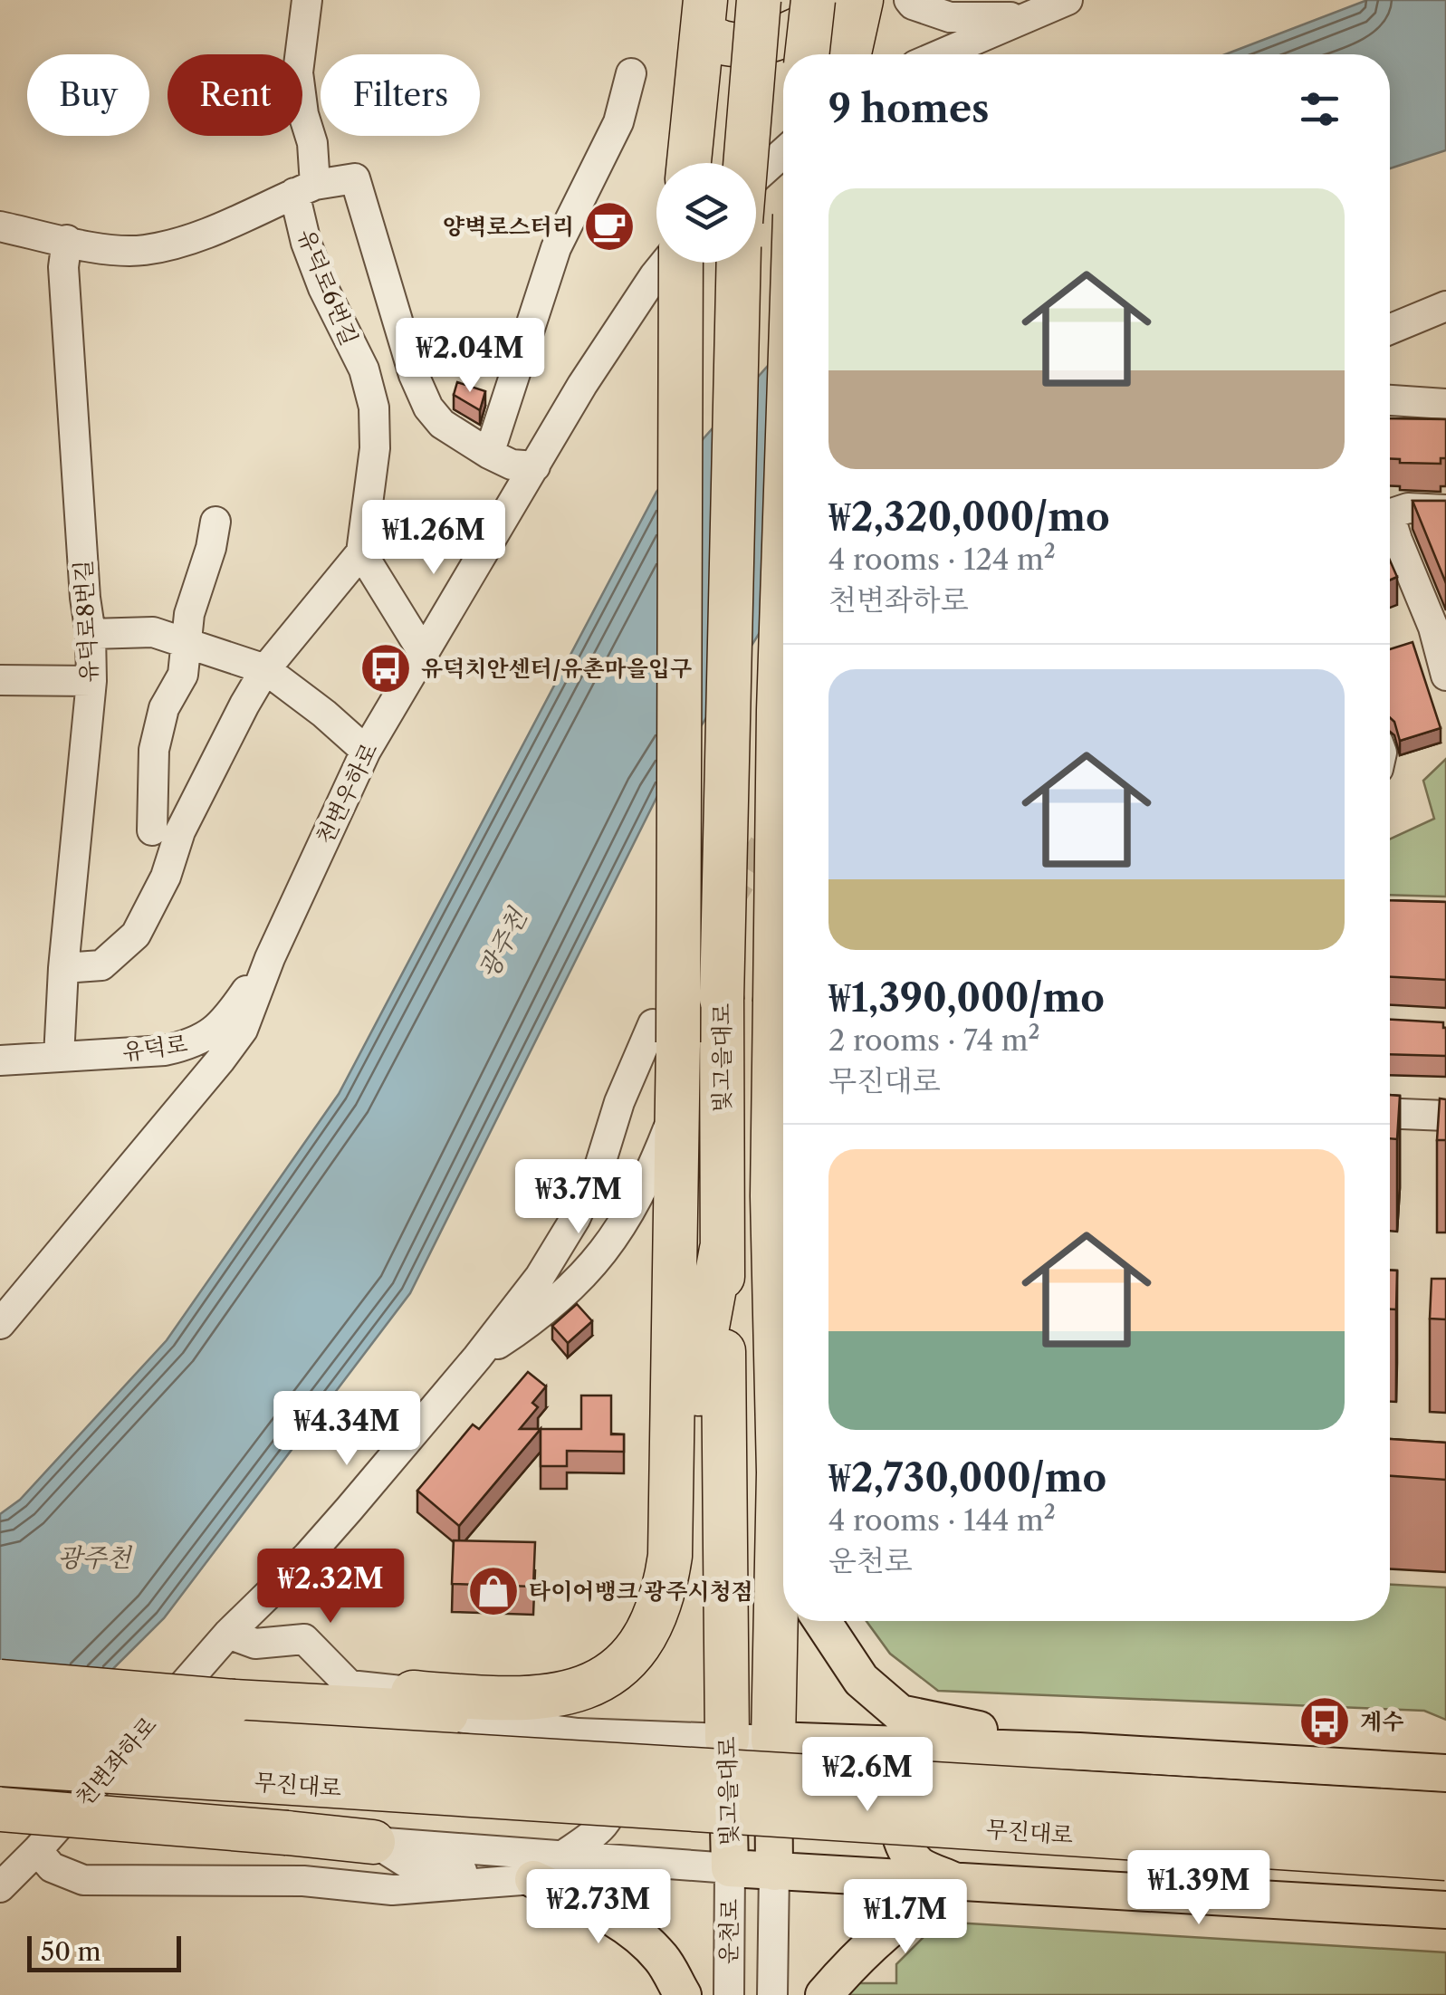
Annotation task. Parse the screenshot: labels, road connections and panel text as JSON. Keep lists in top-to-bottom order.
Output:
{
  "streets": {
    "highway": ["빛고을대로", "무진대로"],
    "street": [
      "유덕로6번길",
      "유덕로8번길",
      "천변우하로",
      "유덕로",
      "천변좌하로",
      "운천로"
    ]
  },
  "crossings": [
    ["유덕로8번길", "유덕로"],
    ["천변우하로", "유덕로"],
    ["빛고을대로", "운천로"]
  ],
  "water": ["광주천"],
  "places": {
    "cafe": ["양벽로스터리"],
    "bus stop": ["유덕치안센터/유촌마을입구", "계수"],
    "shop": ["타이어뱅크 광주시청점"]
  },
  "scale_bar": "50 m",
  "page": {
    "chip": ["Buy", "Rent", "Filters"],
    "heading": "9 homes",
    "list": [
      {
        "name": "₩2,320,000/mo",
        "note": "4 rooms · 124 m² · 천변좌하로"
      },
      {
        "name": "₩1,390,000/mo",
        "note": "2 rooms · 74 m² · 무진대로"
      },
      {
        "name": "₩2,730,000/mo",
        "note": "4 rooms · 144 m² · 운천로"
      }
    ],
    "price": [
      "₩2.04M",
      "₩1.26M",
      "₩3.7M",
      "₩4.34M",
      "₩2.32M",
      "₩2.6M",
      "₩1.39M",
      "₩2.73M",
      "₩1.7M"
    ],
    "scale": "50 m"
  }
}
